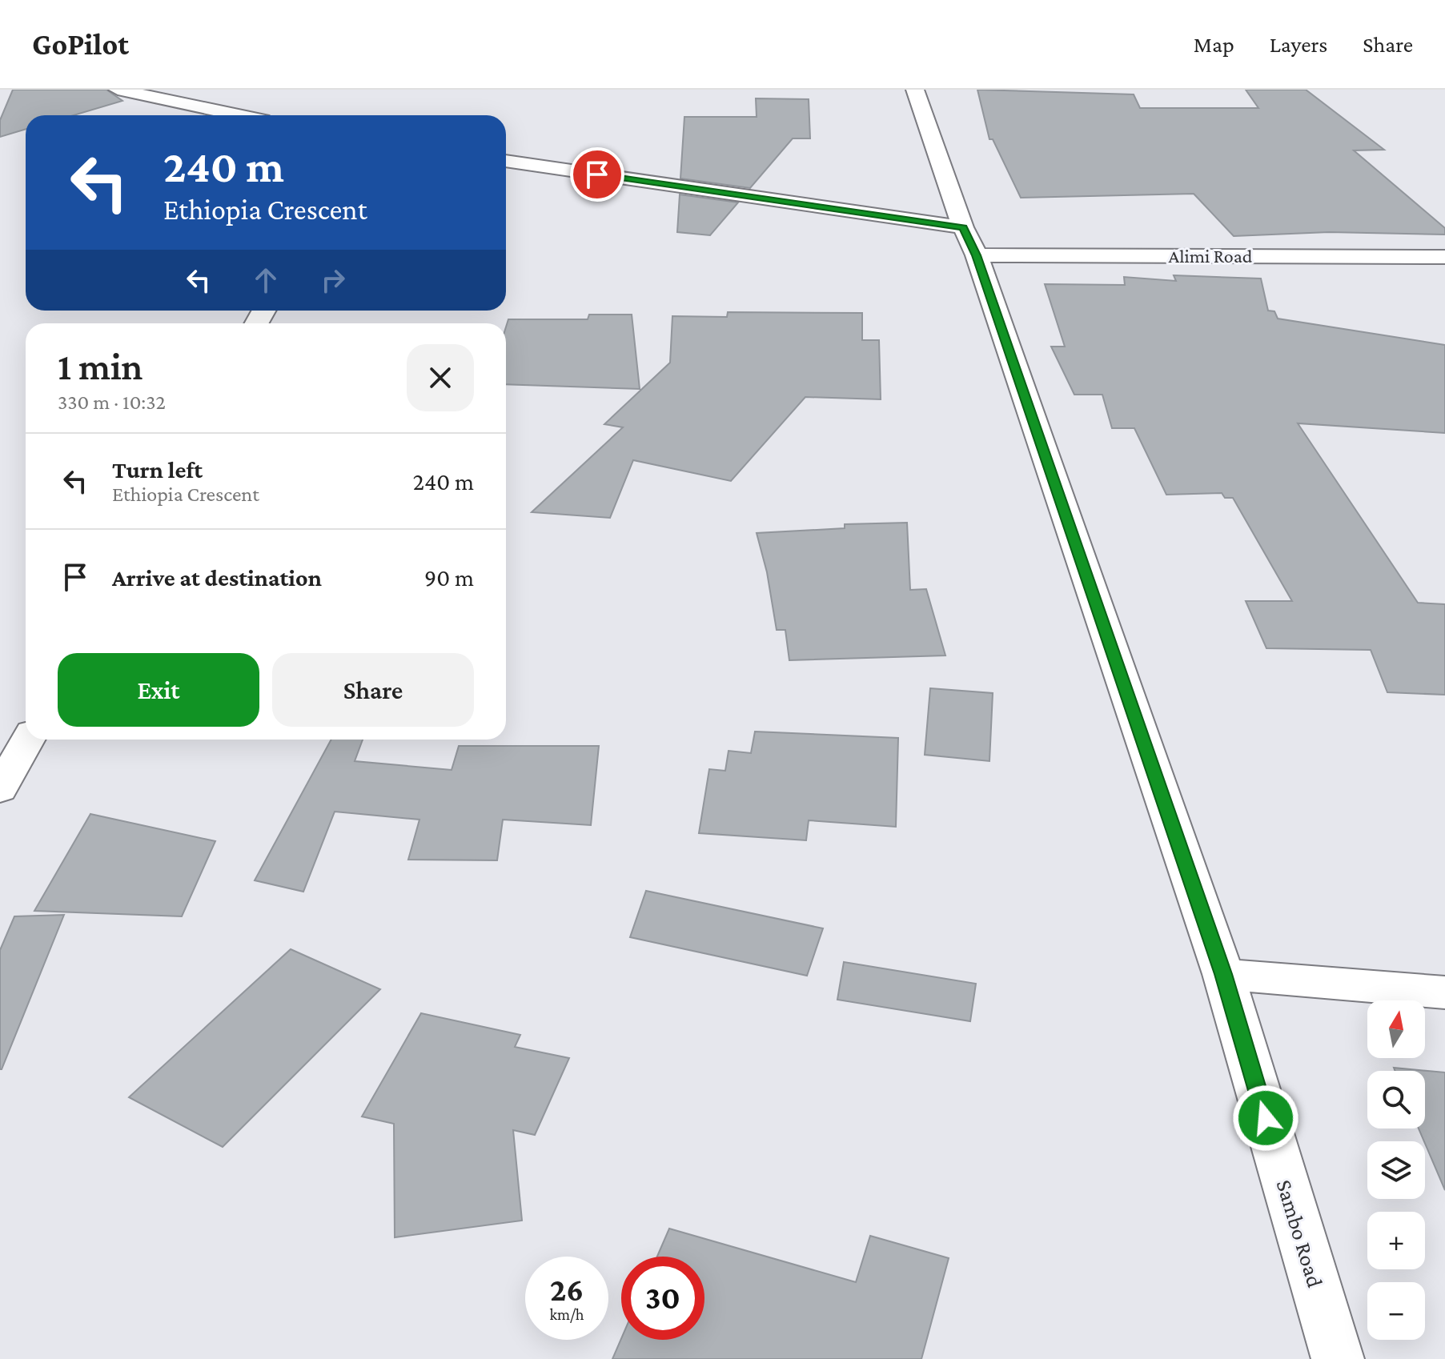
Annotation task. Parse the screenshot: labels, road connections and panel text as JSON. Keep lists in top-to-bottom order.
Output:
{
  "streets": {
    "street": ["Alimi Road", "Sambo Road"]
  },
  "crossings": [
    ["Alimi Road", "Sambo Road"]
  ],
  "north": "top",
  "page": {
    "header": "GoPilot",
    "nav": ["Map", "Layers", "Share"],
    "turn": ["240 m", "Ethiopia Crescent"],
    "heading": ["1 min", "330 m · 10:32"],
    "list": [
      {
        "name": "Turn left",
        "note": "Ethiopia Crescent",
        "value": "240 m"
      },
      {
        "name": "Arrive at destination",
        "value": "90 m"
      }
    ],
    "buttons": ["Exit", "Share"],
    "map_buttons": ["+", "−"],
    "speed": "26 km/h",
    "limit": "30"
  }
}
